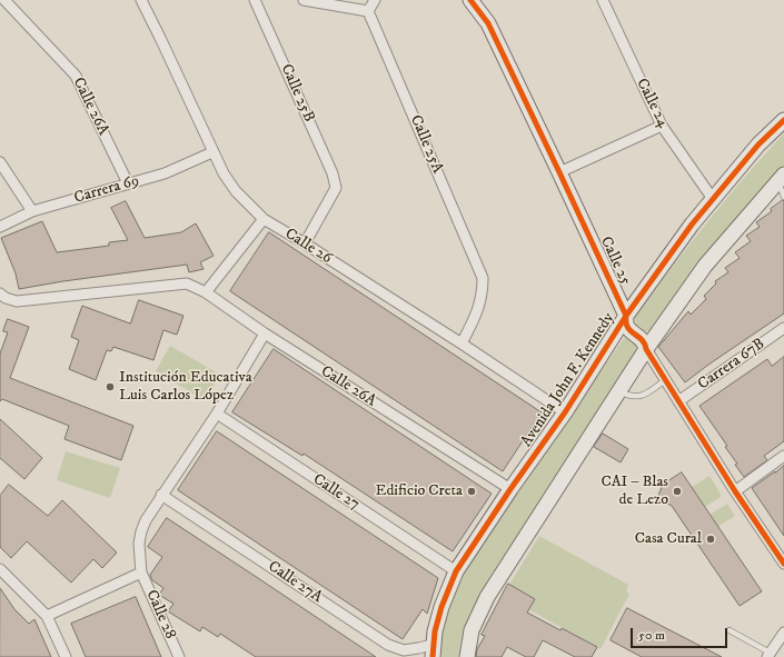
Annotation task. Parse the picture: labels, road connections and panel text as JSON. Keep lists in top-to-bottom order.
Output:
{
  "streets": {
    "street": [
      "Calle 25B",
      "Calle 24",
      "Calle 26A",
      "Calle 25A",
      "Carrera 69",
      "Calle 26",
      "Calle 25",
      "Carrera 67B",
      "Avenida John F. Kennedy",
      "Calle 27",
      "Calle 27A",
      "Calle 28"
    ]
  },
  "crossings": [
    ["Calle 25B", "Calle 26"],
    ["Calle 24", "Avenida John F. Kennedy"],
    ["Calle 26A", "Carrera 69"],
    ["Calle 26A", "Avenida John F. Kennedy"],
    ["Calle 26A", "Calle 28"],
    ["Calle 25A", "Calle 26"],
    ["Carrera 69", "Calle 26"],
    ["Calle 26", "Avenida John F. Kennedy"],
    ["Calle 25", "Carrera 67B"],
    ["Calle 25", "Avenida John F. Kennedy"],
    ["Avenida John F. Kennedy", "Calle 27"],
    ["Avenida John F. Kennedy", "Calle 27A"],
    ["Calle 27", "Calle 28"],
    ["Calle 27A", "Calle 28"]
  ],
  "places": [
    "Institución Educativa Luis Carlos López",
    "Edificio Creta",
    "CAI ‒ Blas de Lezo",
    "Casa Cural"
  ],
  "scale_bar": "50 m"
}
